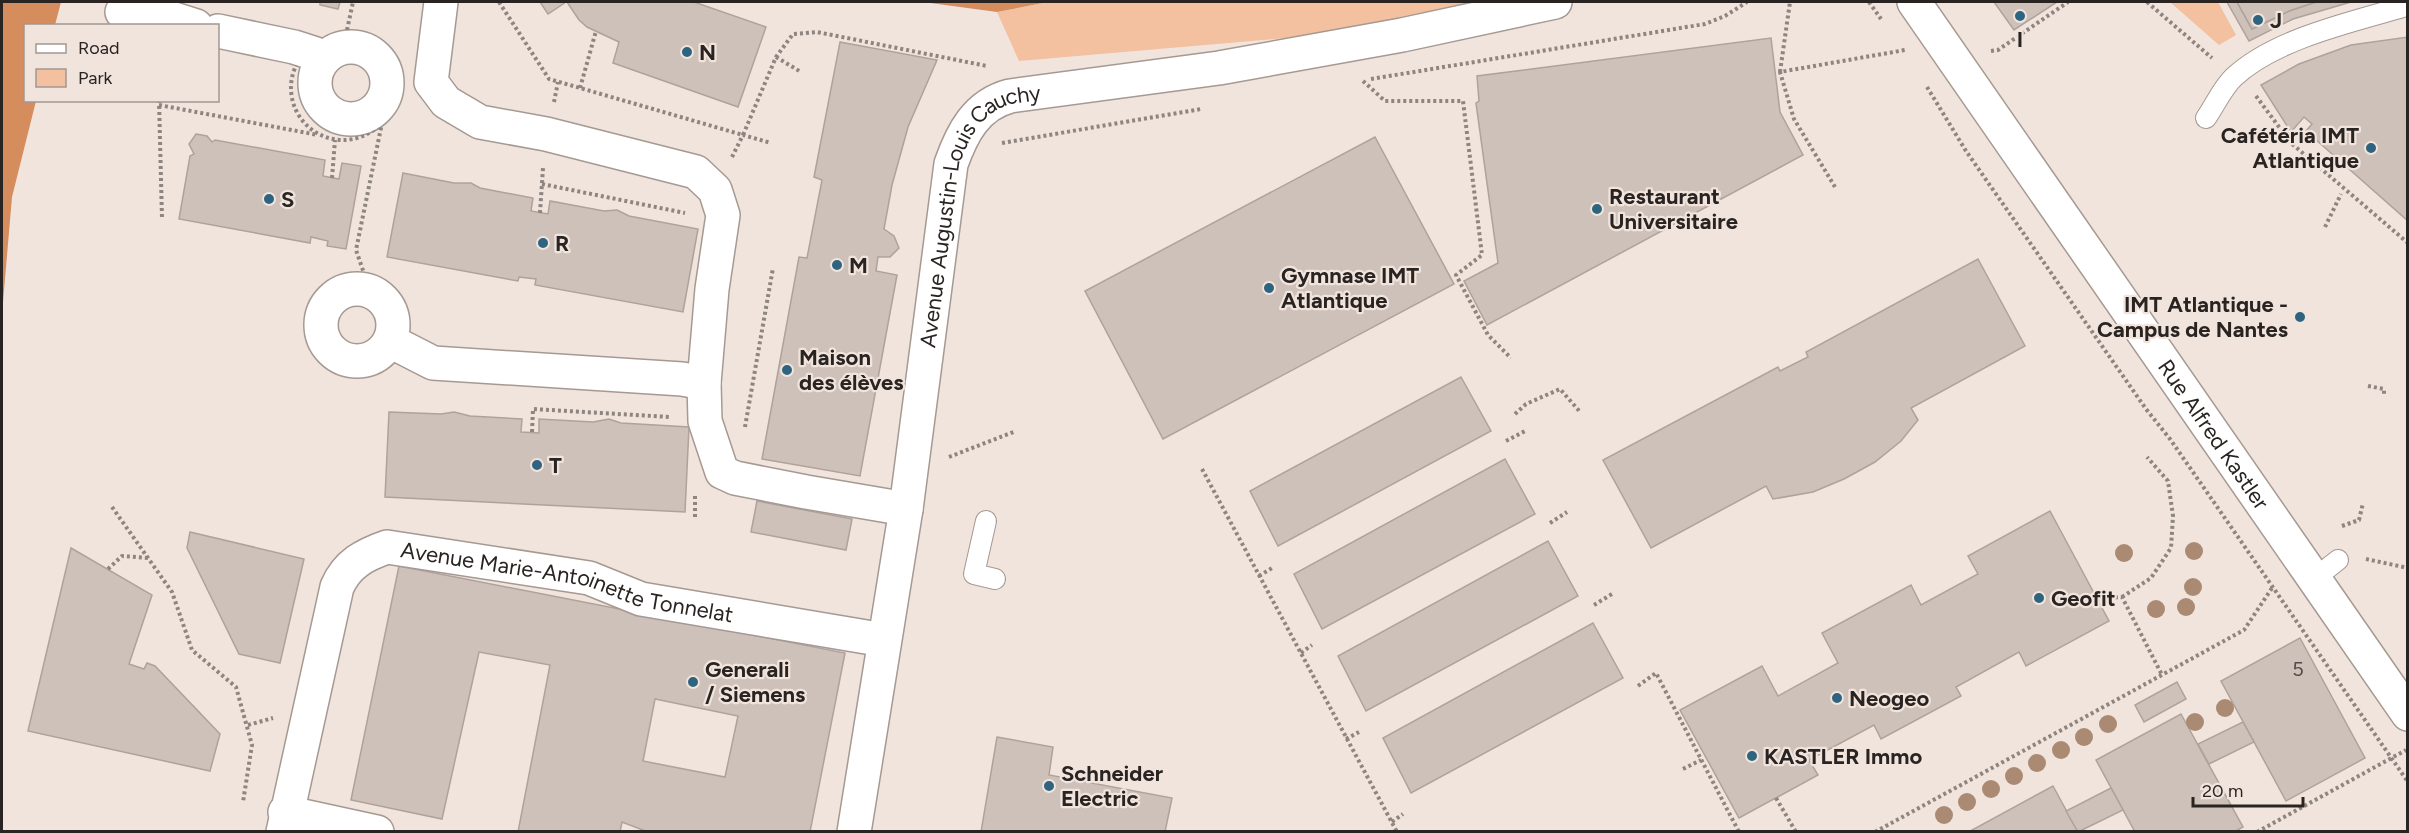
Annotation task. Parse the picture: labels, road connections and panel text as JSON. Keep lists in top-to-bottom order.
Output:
{
  "streets": {
    "street": ["Avenue Augustin-Louis Cauchy", "Rue Alfred Kastler", "Avenue Marie-Antoinette Tonnelat"]
  },
  "crossings": [
    ["Avenue Augustin-Louis Cauchy", "Avenue Marie-Antoinette Tonnelat"]
  ],
  "places": [
    "I",
    "J",
    "N",
    "Cafétéria IMT Atlantique",
    "S",
    "Restaurant Universitaire",
    "R",
    "M",
    "Gymnase IMT Atlantique",
    "IMT Atlantique - Campus de Nantes",
    "Maison des élèves",
    "T",
    "Geofit",
    "Generali / Siemens",
    "Neogeo",
    "KASTLER Immo",
    "Schneider Electric"
  ],
  "house_numbers": ["5"],
  "legend": ["Road", "Park"],
  "scale_bar": "20 m"
}
